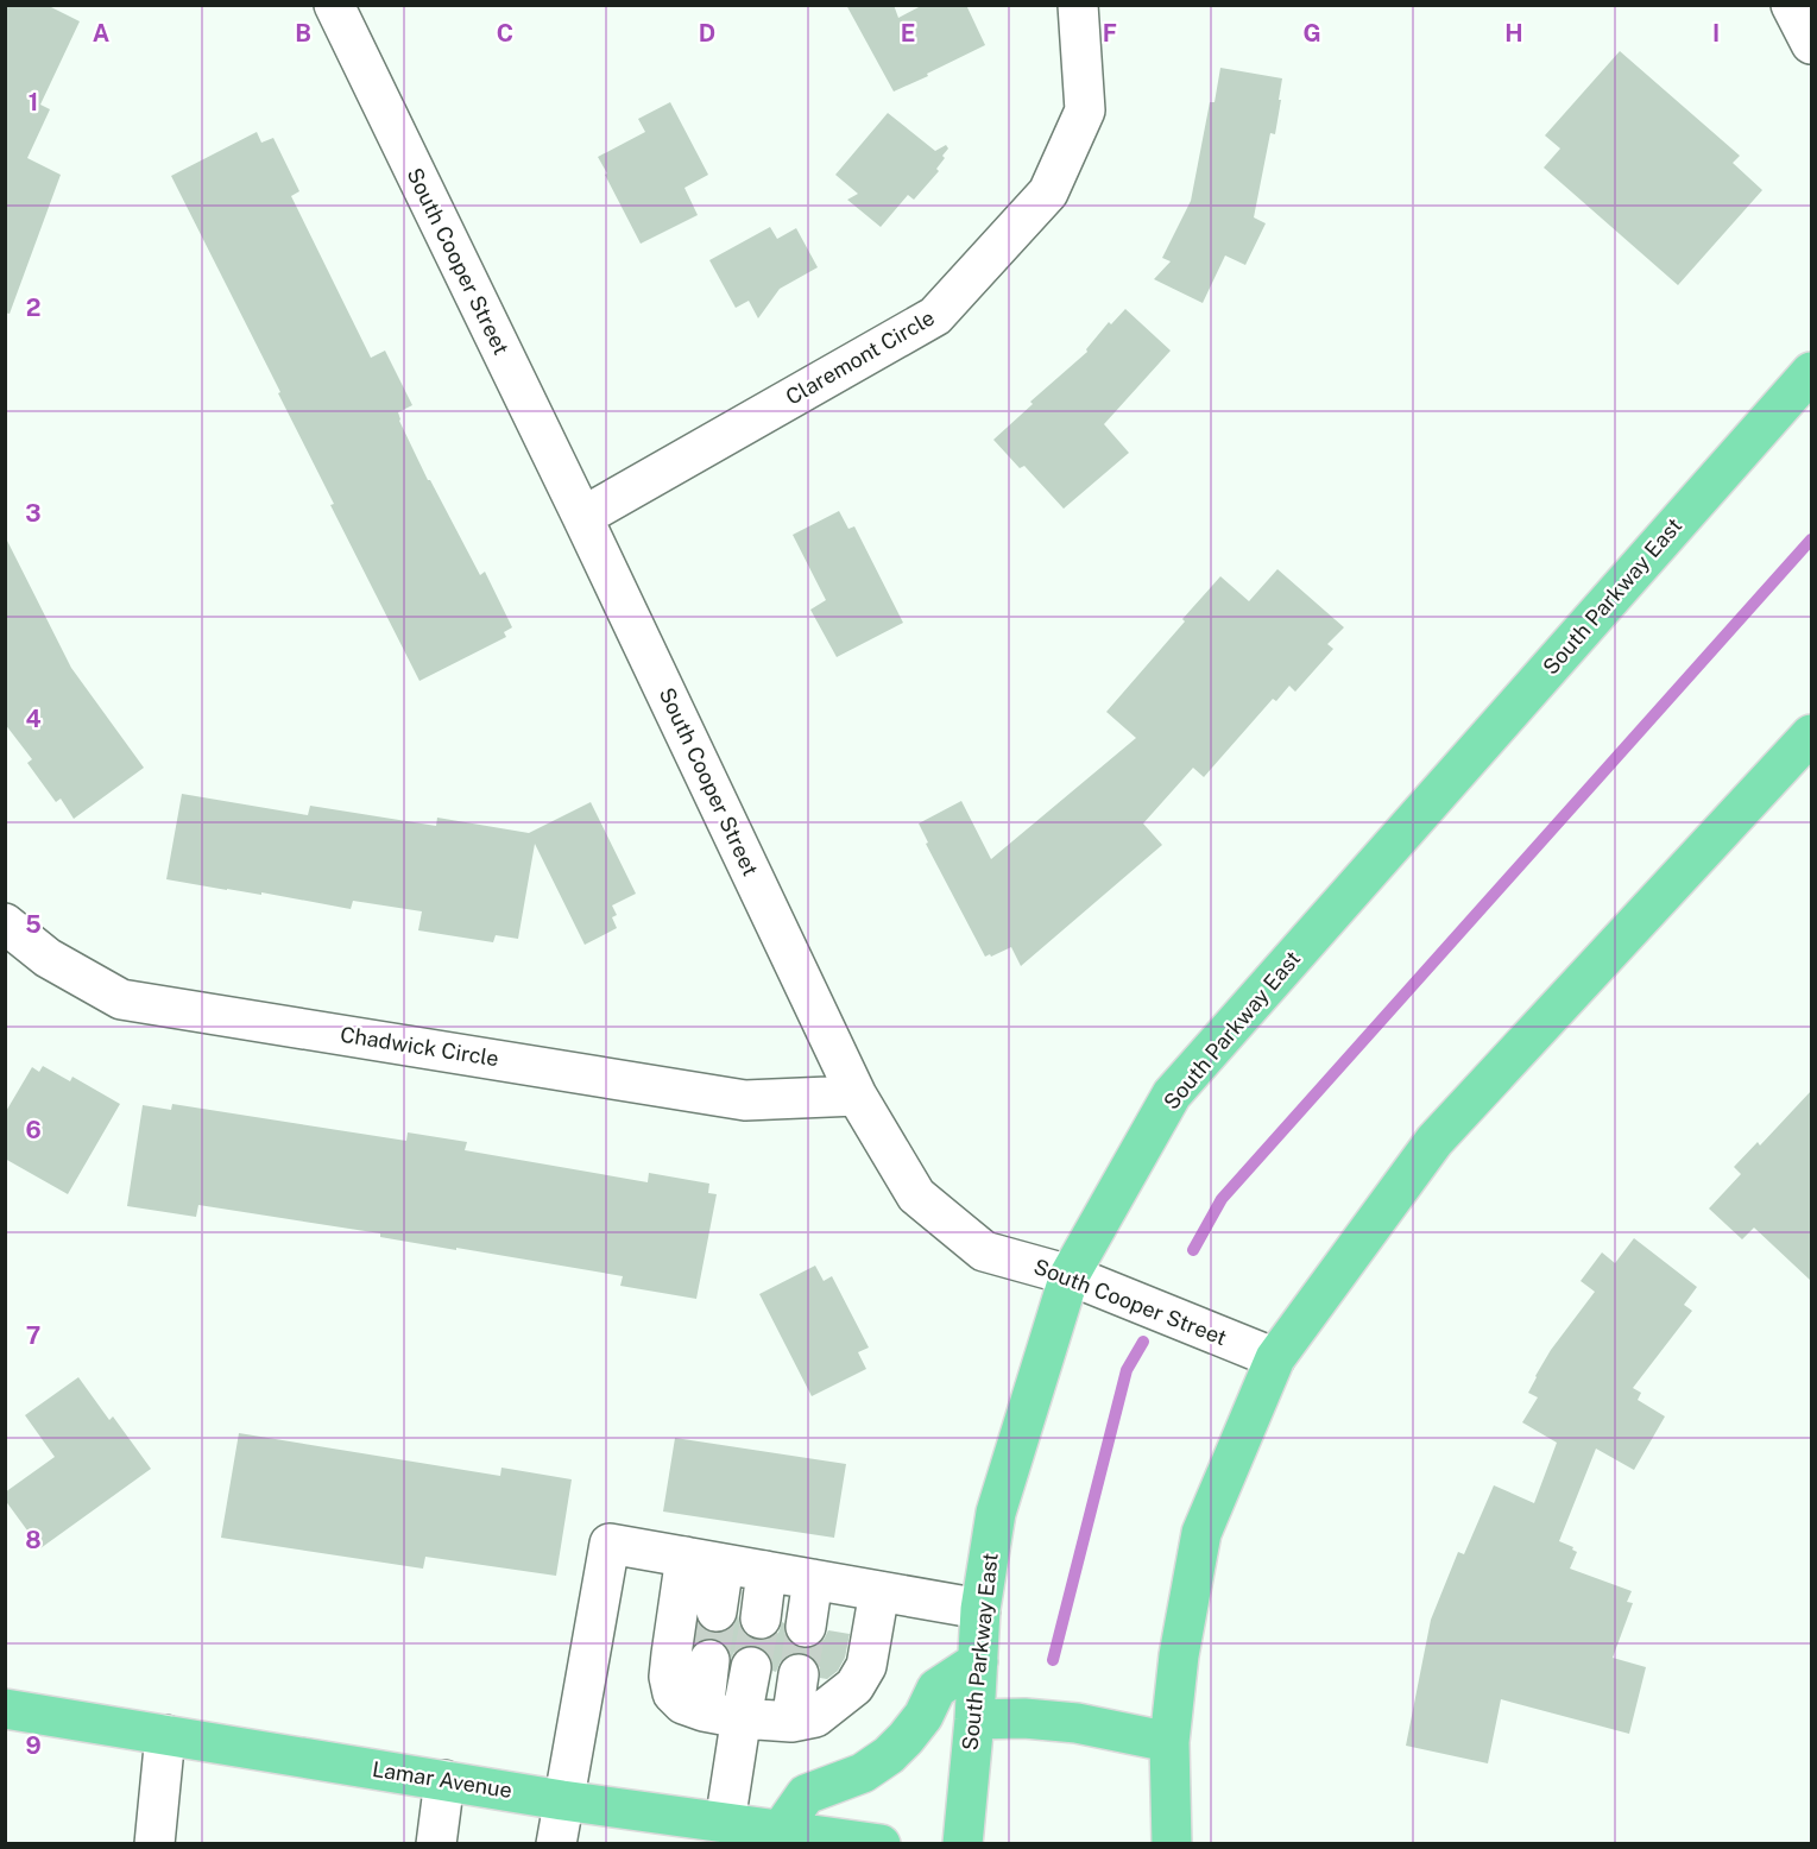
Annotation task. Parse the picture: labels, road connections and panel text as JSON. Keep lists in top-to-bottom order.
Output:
{
  "streets": {
    "main road": ["South Parkway East", "Lamar Avenue"],
    "street": ["South Cooper Street", "Claremont Circle", "Chadwick Circle"]
  },
  "crossings": [
    ["South Cooper Street", "Claremont Circle"],
    ["South Cooper Street", "South Parkway East"],
    ["South Cooper Street", "Chadwick Circle"]
  ],
  "grid": {
    "columns": [
      "A",
      "B",
      "C",
      "D",
      "E",
      "F",
      "G",
      "H",
      "I"
    ],
    "rows": [
      "1",
      "2",
      "3",
      "4",
      "5",
      "6",
      "7",
      "8",
      "9"
    ]
  }
}
